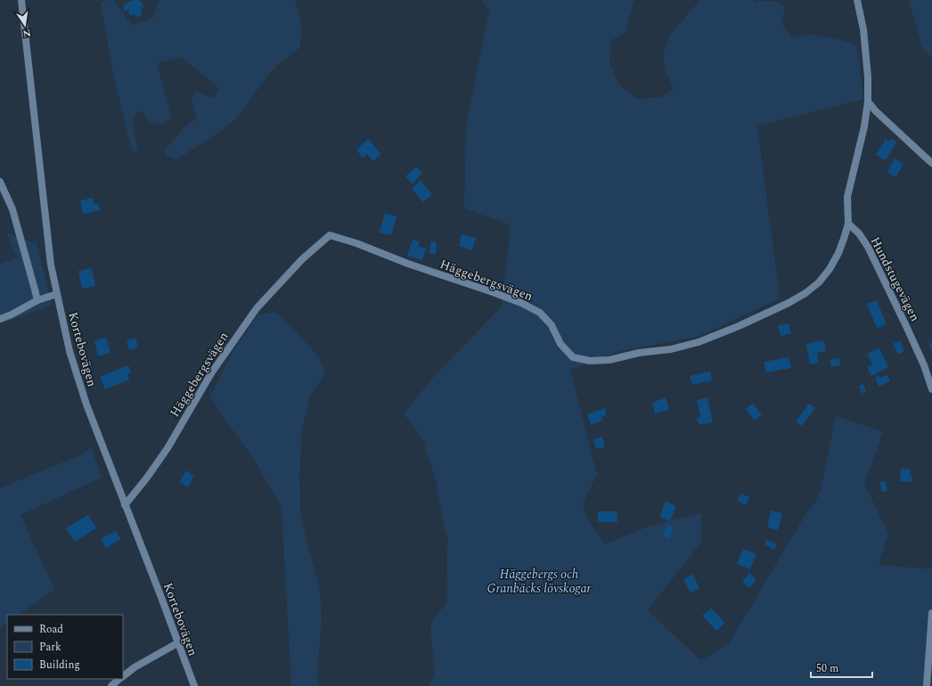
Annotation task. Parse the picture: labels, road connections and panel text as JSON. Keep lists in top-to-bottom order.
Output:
{
  "streets": {
    "street": ["Hundstugevägen", "Häggebergsvägen", "Kortebovägen"]
  },
  "crossings": [
    ["Hundstugevägen", "Häggebergsvägen"],
    ["Häggebergsvägen", "Kortebovägen"]
  ],
  "parks": ["Häggebergs och Granbäcks lövskogar"],
  "legend": ["Road", "Park", "Building"],
  "scale_bar": "50 m",
  "north": "bottom"
}
